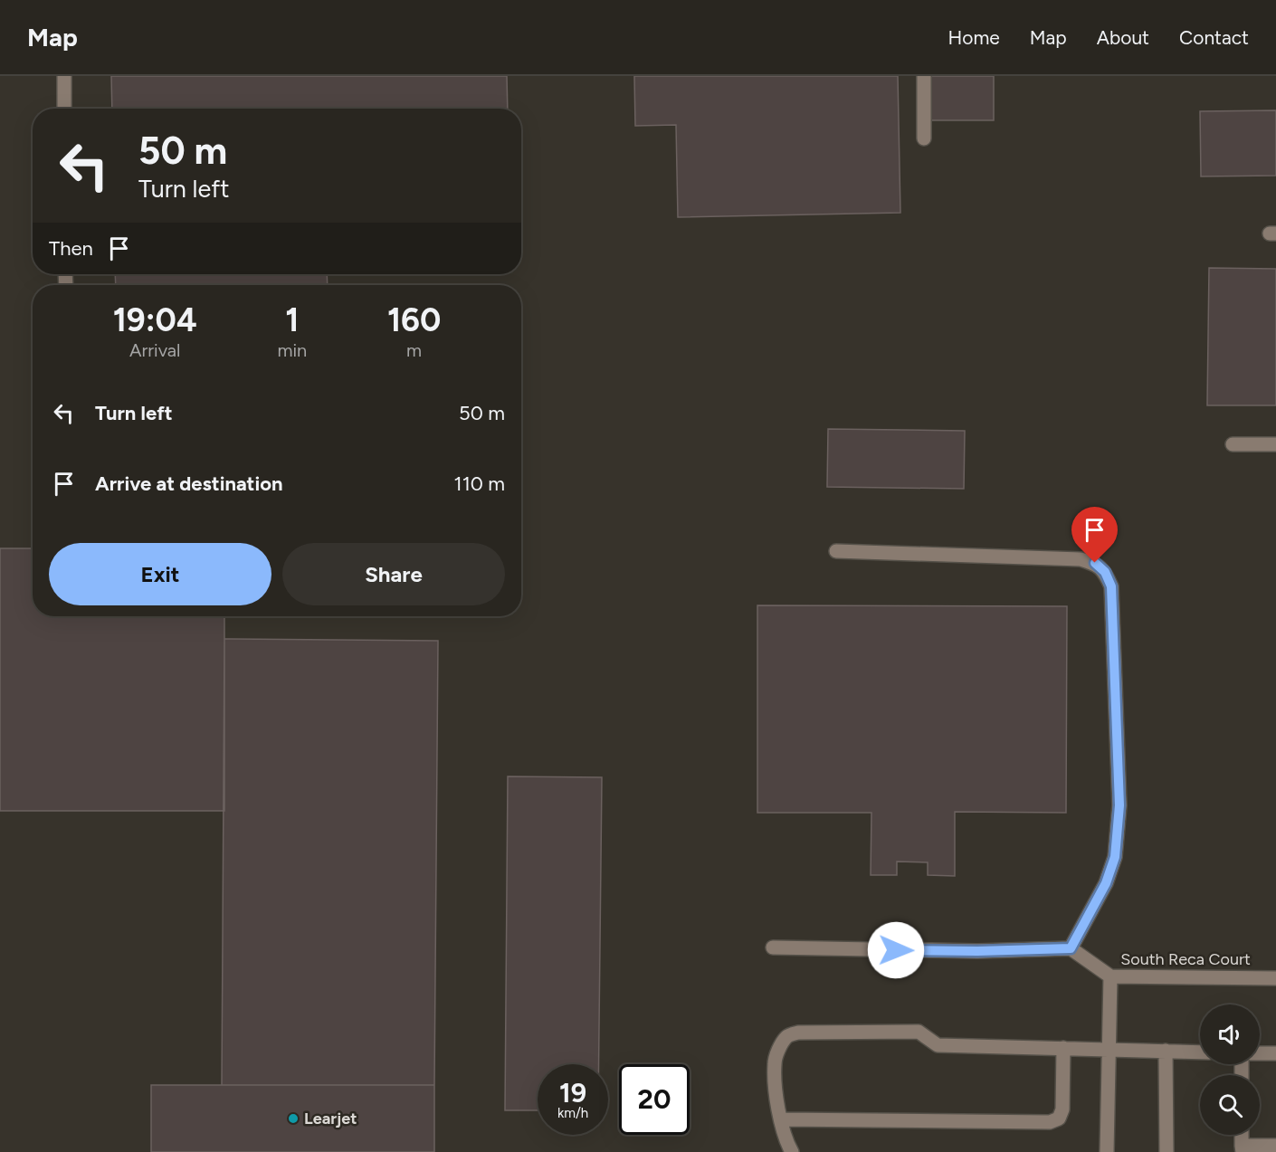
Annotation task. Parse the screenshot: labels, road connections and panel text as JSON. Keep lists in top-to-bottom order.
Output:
{
  "streets": {
    "street": ["South Reca Court"]
  },
  "places": ["Learjet"],
  "page": {
    "header": "Map",
    "nav": [
      "Home",
      "Map",
      "About",
      "Contact"
    ],
    "turn": ["50 m", "Turn left"],
    "then": "Then",
    "eta": [
      "19:04",
      "Arrival",
      "1",
      "min",
      "160",
      "m"
    ],
    "list": [
      {
        "name": "Turn left",
        "value": "50 m"
      },
      {
        "name": "Arrive at destination",
        "value": "110 m"
      }
    ],
    "buttons": ["Exit", "Share"],
    "speed": "19 km/h",
    "limit": "20"
  }
}
